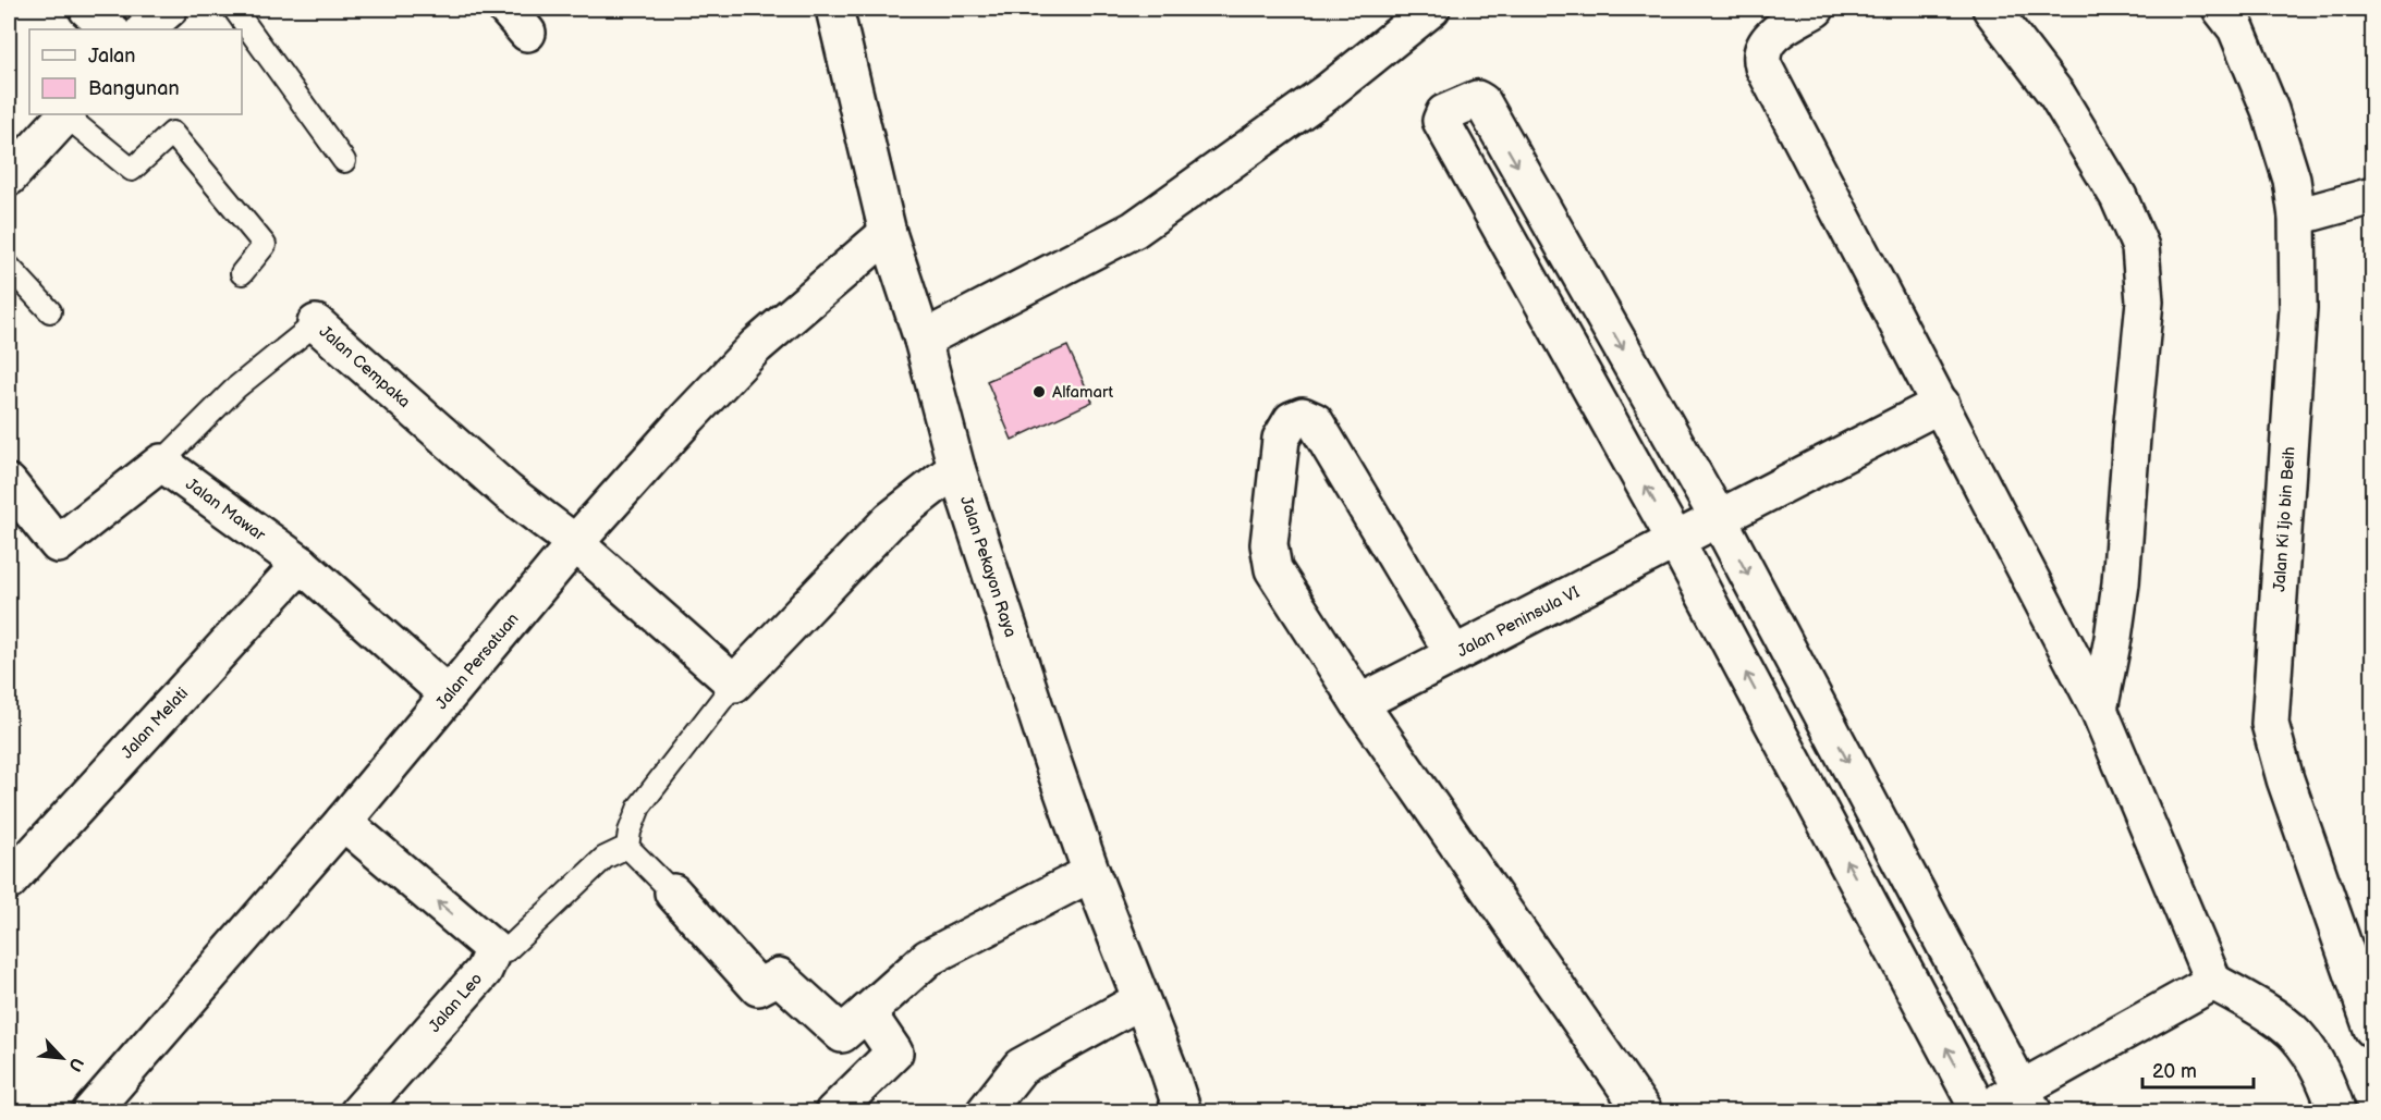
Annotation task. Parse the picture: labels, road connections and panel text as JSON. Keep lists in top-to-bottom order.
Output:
{
  "streets": {
    "street": [
      "Jalan Cempaka",
      "Jalan Mawar",
      "Jalan Ki Ijo bin Beih",
      "Jalan Pekayon Raya",
      "Jalan Peninsula VI",
      "Jalan Persatuan",
      "Jalan Melati",
      "Jalan Leo"
    ]
  },
  "crossings": [
    ["Jalan Cempaka", "Jalan Mawar"],
    ["Jalan Cempaka", "Jalan Persatuan"],
    ["Jalan Mawar", "Jalan Persatuan"],
    ["Jalan Mawar", "Jalan Melati"],
    ["Jalan Pekayon Raya", "Jalan Persatuan"]
  ],
  "places": ["Alfamart"],
  "legend": ["Jalan", "Bangunan"],
  "scale_bar": "20 m",
  "north": "bottom right"
}
